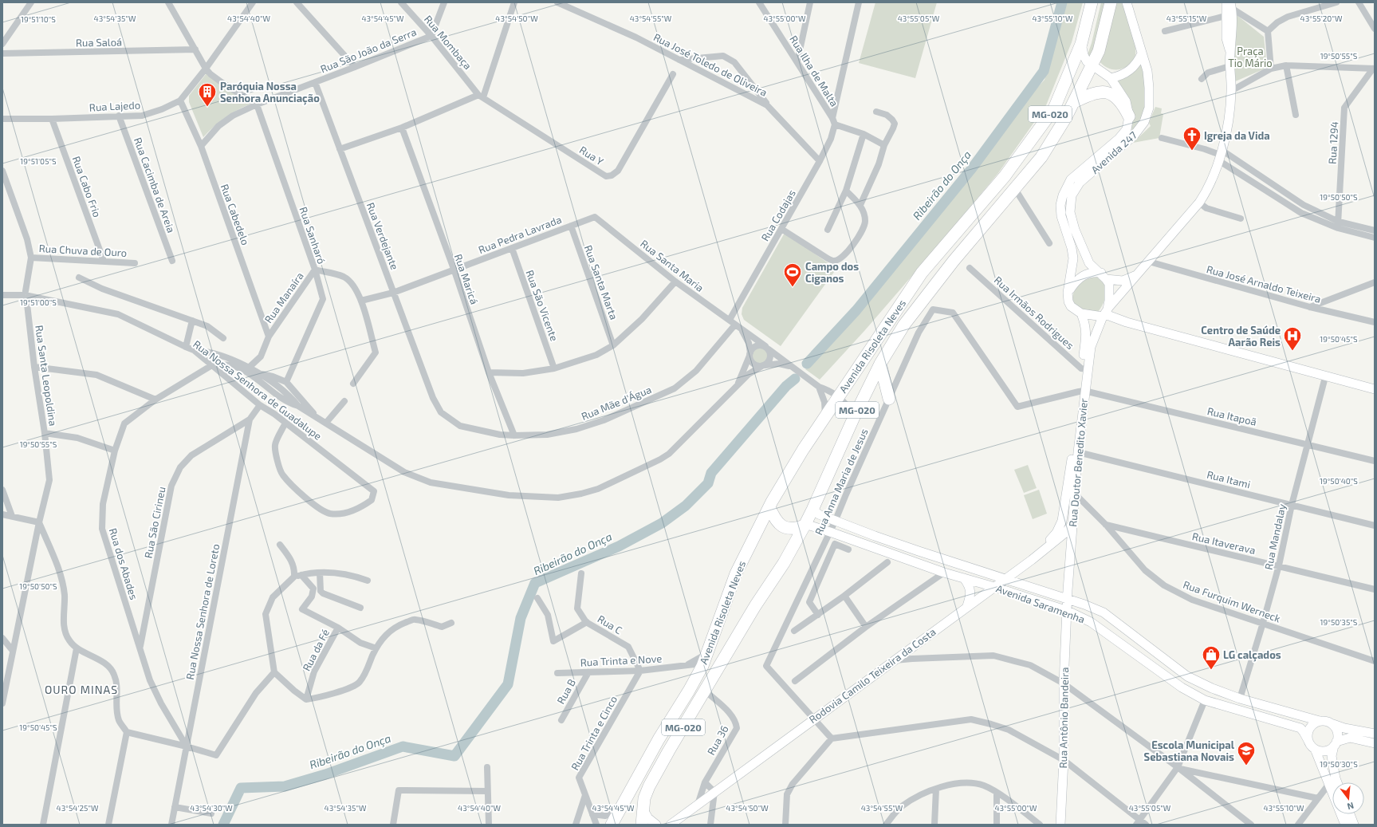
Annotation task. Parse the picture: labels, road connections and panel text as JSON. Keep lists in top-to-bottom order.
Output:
{
  "streets": {
    "highway": ["MG-020", "Avenida Risoleta Neves"],
    "main road": [
      "Avenida 247",
      "Rua Doutor Benedito Xavier",
      "Avenida Saramenha",
      "Rodovia Camilo Teixeira da Costa",
      "Rua Antônio Bandeira"
    ],
    "street": [
      "Rua Saloá",
      "Rua Mombaça",
      "Rua São João da Serra",
      "Rua José Toledo de Oliveira",
      "Rua Ilha de Malta",
      "Rua Lajedo",
      "Rua 1294",
      "Rua Y",
      "Rua Cacimba de Areia",
      "Rua Cabo Frio",
      "Rua Cabedelo",
      "Rua Codajas",
      "Rua Pedra Lavrada",
      "Rua Sanharó",
      "Rua Verdejante",
      "Rua Chuva de Ouro",
      "Rua Santa Maria",
      "Rua Maricá",
      "Rua Santa Marta",
      "Rua José Arnaldo Teixeira",
      "Rua Manaíra",
      "Rua São Vicente",
      "Rua Irmãos Rodrigues",
      "Rua Santa Leopoldina",
      "Rua Nossa Senhora de Guadalupe",
      "Rua Mãe d'Água",
      "Rua Itapoã",
      "Rua Itami",
      "Rua Anna Maria de Jesus",
      "Rua São Cirineu",
      "Rua Mandalay",
      "Rua Itaverava",
      "Rua dos Abades",
      "Rua Furquim Werneck",
      "Rua Nossa Senhora de Loreto",
      "Rua C",
      "Rua da Fé",
      "Rua Trinta e Nove",
      "Rua B",
      "Rua Trinta e Cinco",
      "Rua 36"
    ]
  },
  "crossings": [
    ["Rua Mombaça", "Rua São João da Serra"],
    ["Rua Mombaça", "Rua Y"],
    ["Rua São João da Serra", "Rua Cabedelo"],
    ["Rua São João da Serra", "Rua Sanharó"],
    ["Rua São João da Serra", "Rua Verdejante"],
    ["Rua José Toledo de Oliveira", "Rua Codajas"],
    ["Rua Lajedo", "Rua Cacimba de Areia"],
    ["Rua Lajedo", "Rua Cabo Frio"],
    ["Rua Lajedo", "Rua Cabedelo"],
    ["Avenida 247", "Avenida Risoleta Neves"],
    ["Avenida 247", "Rua Doutor Benedito Xavier"],
    ["Rua Cabo Frio", "Rua Chuva de Ouro"],
    ["Rua Cabedelo", "Rua Manaíra"],
    ["Rua Codajas", "Rua Santa Maria"],
    ["Rua Pedra Lavrada", "Rua Verdejante"],
    ["Rua Pedra Lavrada", "Rua Santa Maria"],
    ["Rua Pedra Lavrada", "Rua Maricá"],
    ["Rua Pedra Lavrada", "Rua Santa Marta"],
    ["Rua Pedra Lavrada", "Rua Manaíra"],
    ["Rua Pedra Lavrada", "Rua São Vicente"],
    ["Rua Sanharó", "Rua Manaíra"],
    ["Rua Verdejante", "Rua Mãe d'Água"],
    ["Rua Chuva de Ouro", "Rua Santa Leopoldina"],
    ["Rua Santa Maria", "Avenida Risoleta Neves"],
    ["Rua Santa Maria", "Rua Mãe d'Água"],
    ["Rua Maricá", "Rua Mãe d'Água"],
    ["Rua José Arnaldo Teixeira", "Rua Doutor Benedito Xavier"],
    ["Rua Irmãos Rodrigues", "Rua Doutor Benedito Xavier"],
    ["Avenida Risoleta Neves", "Avenida Saramenha"],
    ["Avenida Risoleta Neves", "Rua Trinta e Nove"],
    ["Rua Santa Leopoldina", "Rua Nossa Senhora de Guadalupe"],
    ["Rua Nossa Senhora de Guadalupe", "Rua dos Abades"],
    ["Rua Nossa Senhora de Guadalupe", "Rua Nossa Senhora de Loreto"],
    ["Rua Itapoã", "Rua Doutor Benedito Xavier"],
    ["Rua Itapoã", "Rua Anna Maria de Jesus"],
    ["Rua Itapoã", "Rua Mandalay"],
    ["Rua Doutor Benedito Xavier", "Rua Itami"],
    ["Rua Doutor Benedito Xavier", "Rua Anna Maria de Jesus"],
    ["Rua Doutor Benedito Xavier", "Rua Furquim Werneck"],
    ["Rua Doutor Benedito Xavier", "Avenida Saramenha"],
    ["Rua Doutor Benedito Xavier", "Rodovia Camilo Teixeira da Costa"],
    ["Rua Doutor Benedito Xavier", "Rua Antônio Bandeira"],
    ["Rua Itami", "Rua Mandalay"],
    ["Rua Anna Maria de Jesus", "Avenida Saramenha"],
    ["Rua Anna Maria de Jesus", "Rodovia Camilo Teixeira da Costa"],
    ["Rua São Cirineu", "Rua dos Abades"],
    ["Rua São Cirineu", "Rua Nossa Senhora de Loreto"],
    ["Rua Mandalay", "Rua Itaverava"],
    ["Rua Mandalay", "Rua Furquim Werneck"],
    ["Rua Mandalay", "Avenida Saramenha"],
    ["Rua Itaverava", "Rua Furquim Werneck"],
    ["Rua dos Abades", "Rua Nossa Senhora de Loreto"],
    ["Avenida Saramenha", "Rodovia Camilo Teixeira da Costa"],
    ["Avenida Saramenha", "Rua Antônio Bandeira"],
    ["Rua C", "Rua Trinta e Nove"],
    ["Rua C", "Rua Trinta e Cinco"],
    ["Rua Trinta e Nove", "Rua B"],
    ["Rua Trinta e Nove", "Rua Trinta e Cinco"],
    ["Rodovia Camilo Teixeira da Costa", "Rua 36"]
  ],
  "districts": ["OURO MINAS"],
  "water": ["Ribeirão do Onça"],
  "parks": ["Praça Tio Mário"],
  "places": {
    "building": ["Paróquia Nossa Senhora Anunciação"],
    "church": ["Igreja da Vida"],
    "sports": ["Campo dos Ciganos"],
    "hospital": ["Centro de Saúde Aarão Reis"],
    "shop": ["LG calçados"],
    "school or university": ["Escola Municipal Sebastiana Novais"]
  },
  "north": "bottom",
  "coordinates": [
    "43°54'35\"W",
    "43°54'40\"W",
    "43°54'45\"W",
    "43°54'50\"W",
    "43°54'55\"W",
    "43°55'00\"W",
    "43°55'05\"W",
    "43°55'10\"W",
    "43°55'15\"W",
    "43°55'20\"W",
    "19°51'10\"S",
    "19°50'55\"S",
    "19°51'05\"S",
    "19°50'50\"S",
    "19°51'00\"S",
    "19°50'45\"S",
    "19°50'40\"S",
    "19°50'35\"S",
    "19°50'30\"S",
    "43°54'25\"W",
    "43°54'30\"W"
  ]
}
